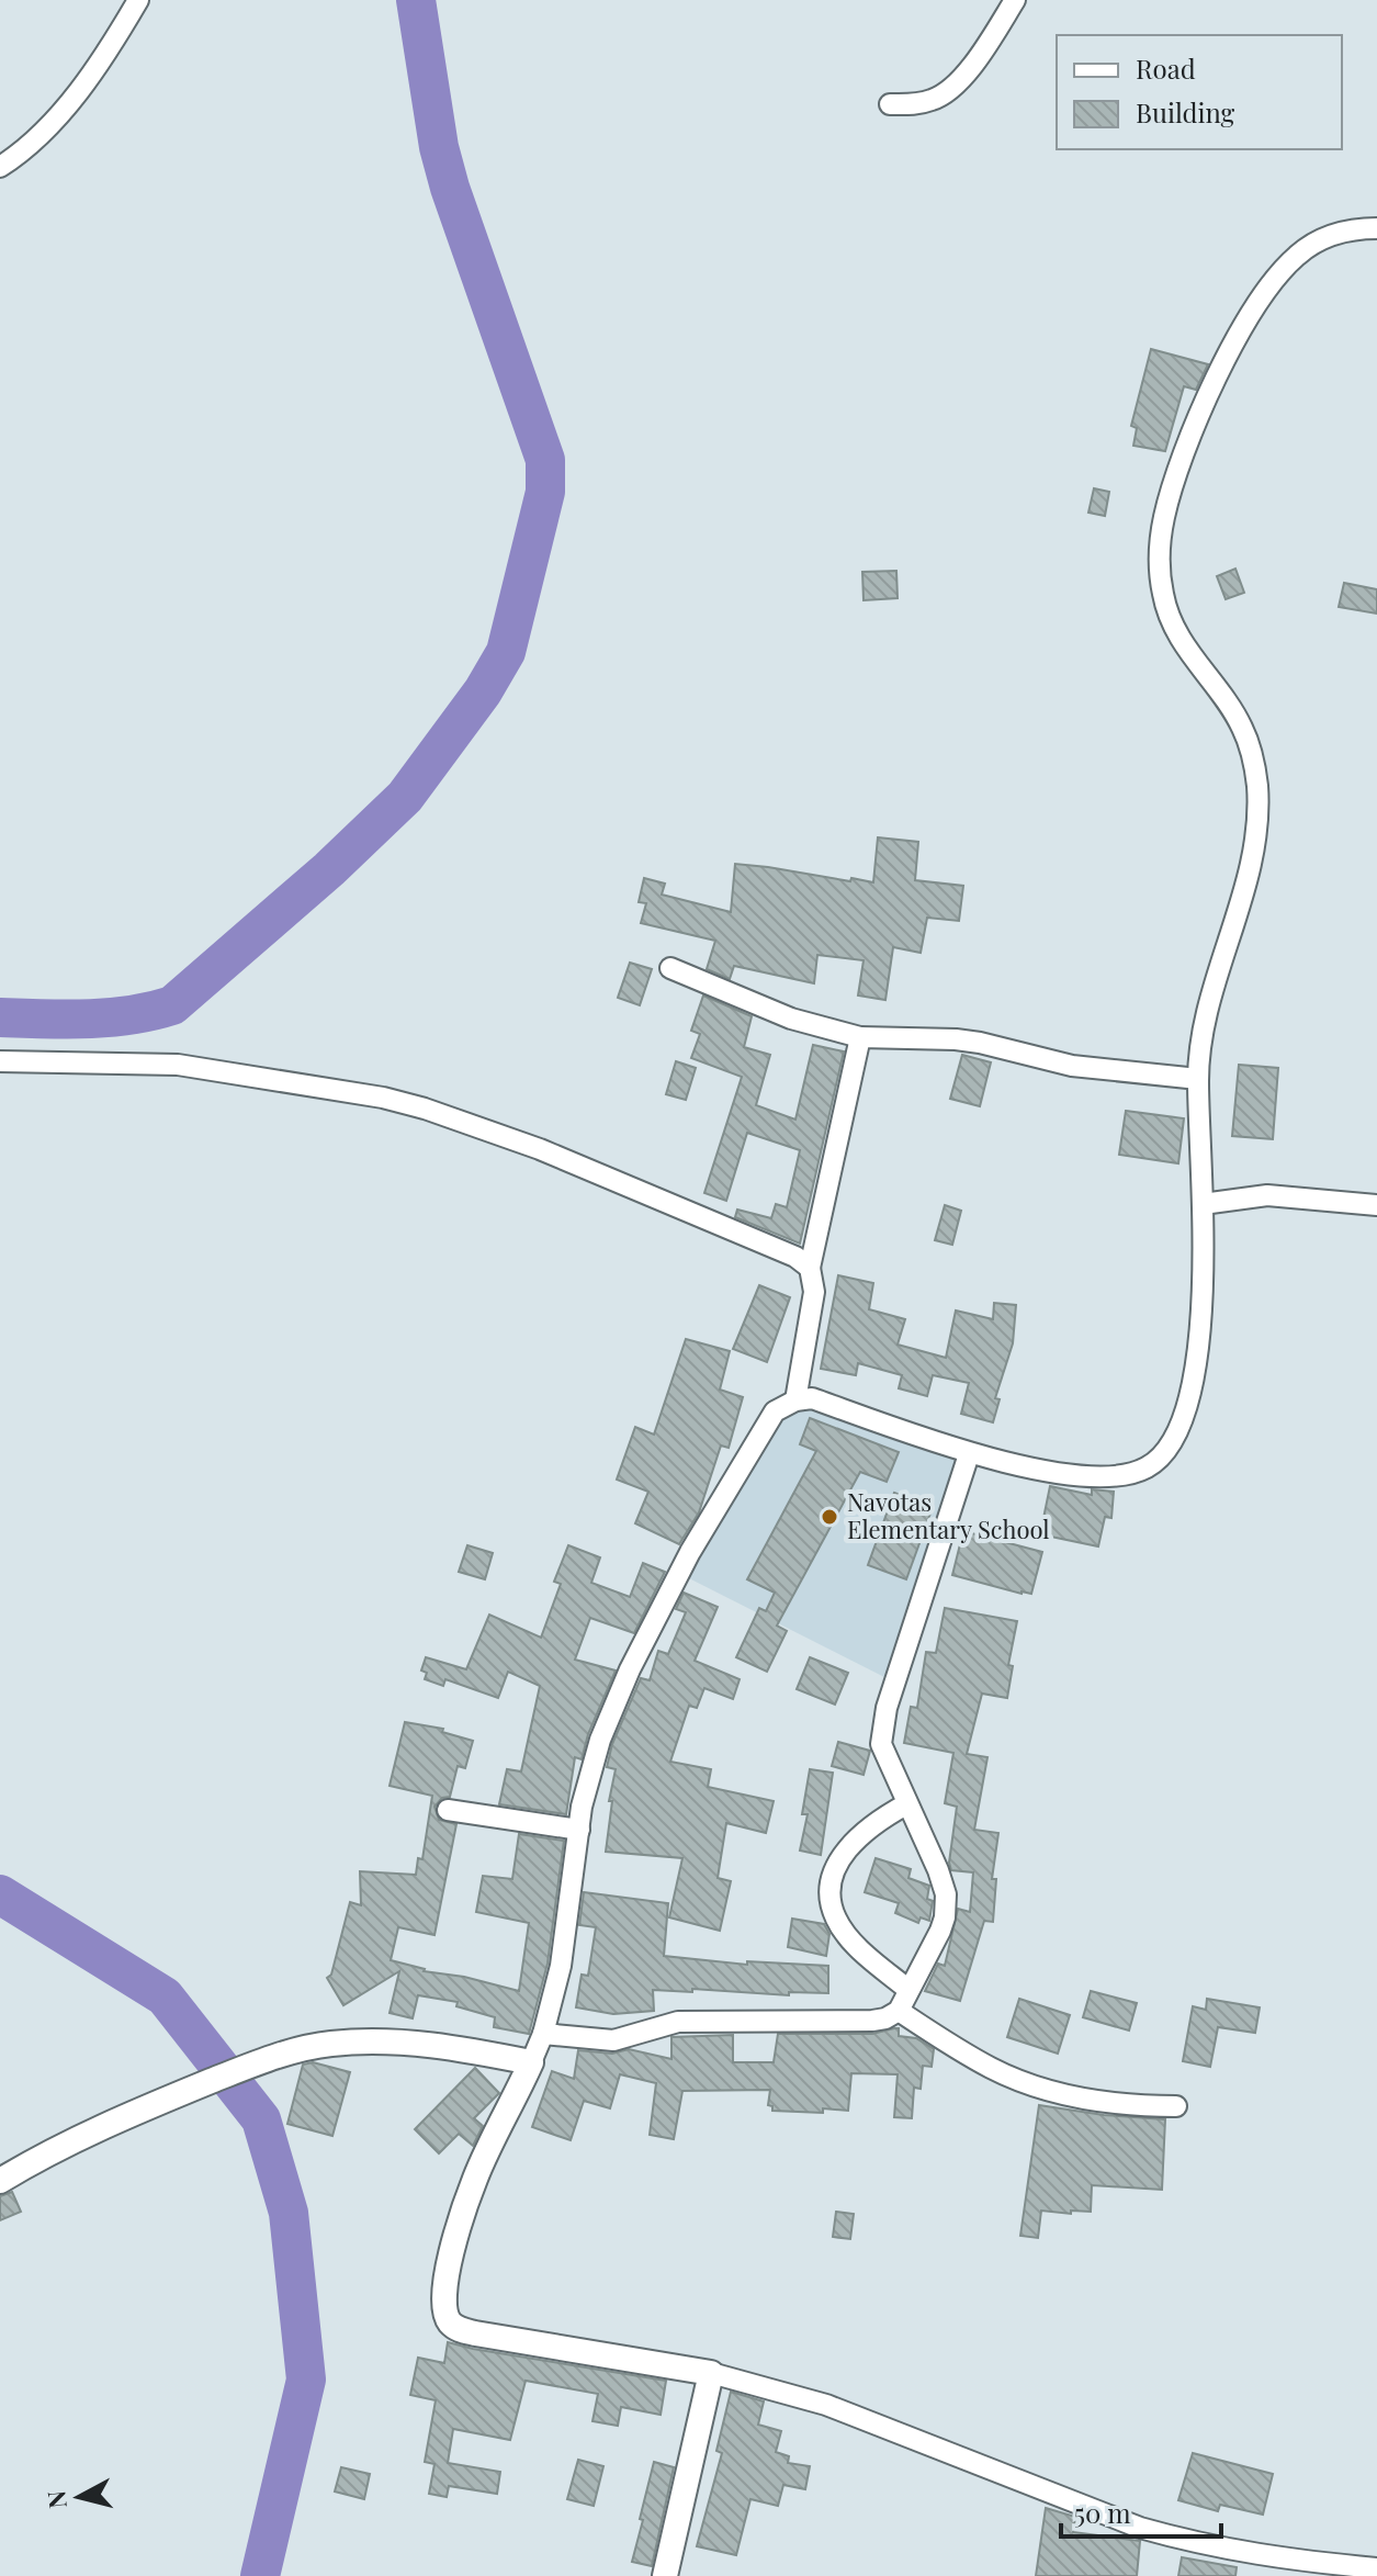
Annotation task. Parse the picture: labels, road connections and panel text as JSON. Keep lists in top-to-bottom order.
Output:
{
  "places": ["Navotas Elementary School"],
  "legend": ["Road", "Building"],
  "scale_bar": "50 m",
  "north": "left"
}
